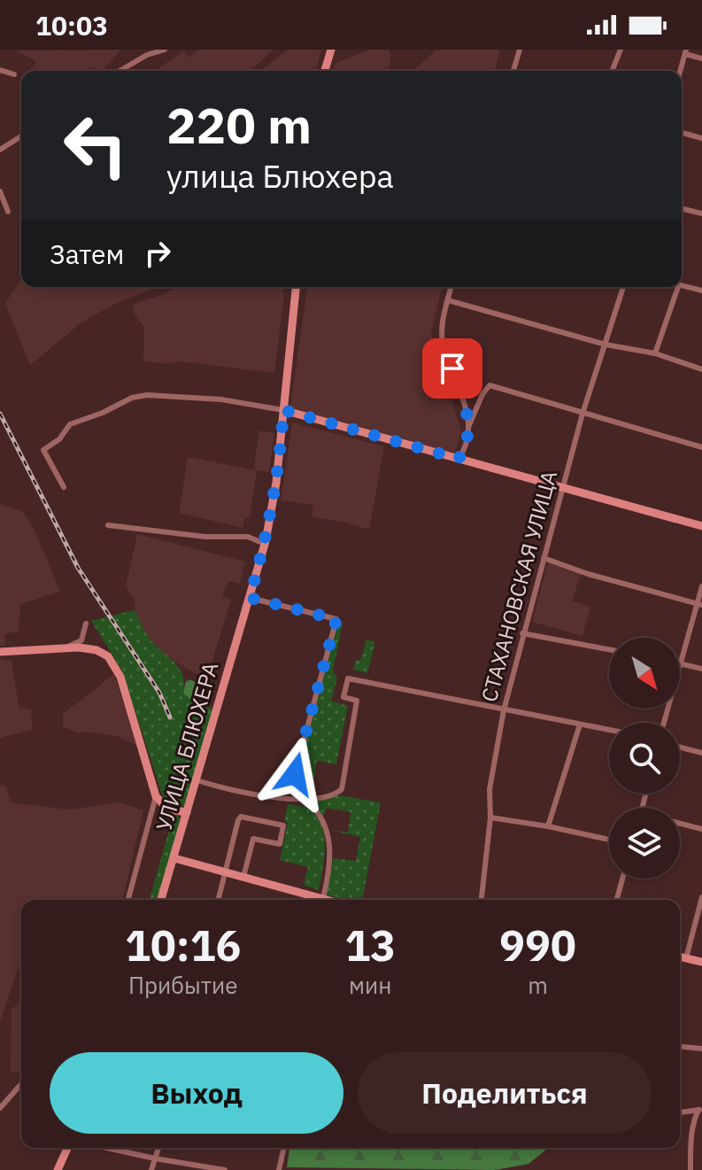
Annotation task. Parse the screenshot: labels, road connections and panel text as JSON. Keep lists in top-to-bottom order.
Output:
{
  "streets": {
    "main road": ["УЛИЦА БЛЮХЕРА"],
    "street": ["СТАХАНОВСКАЯ УЛИЦА"]
  },
  "north": "bottom right",
  "page": {
    "status": "10:03",
    "turn": ["220 m", "улица Блюхера"],
    "then": "Затем",
    "eta": [
      "10:16",
      "Прибытие",
      "13",
      "мин",
      "990",
      "m"
    ],
    "buttons": ["Выход", "Поделиться"]
  }
}
